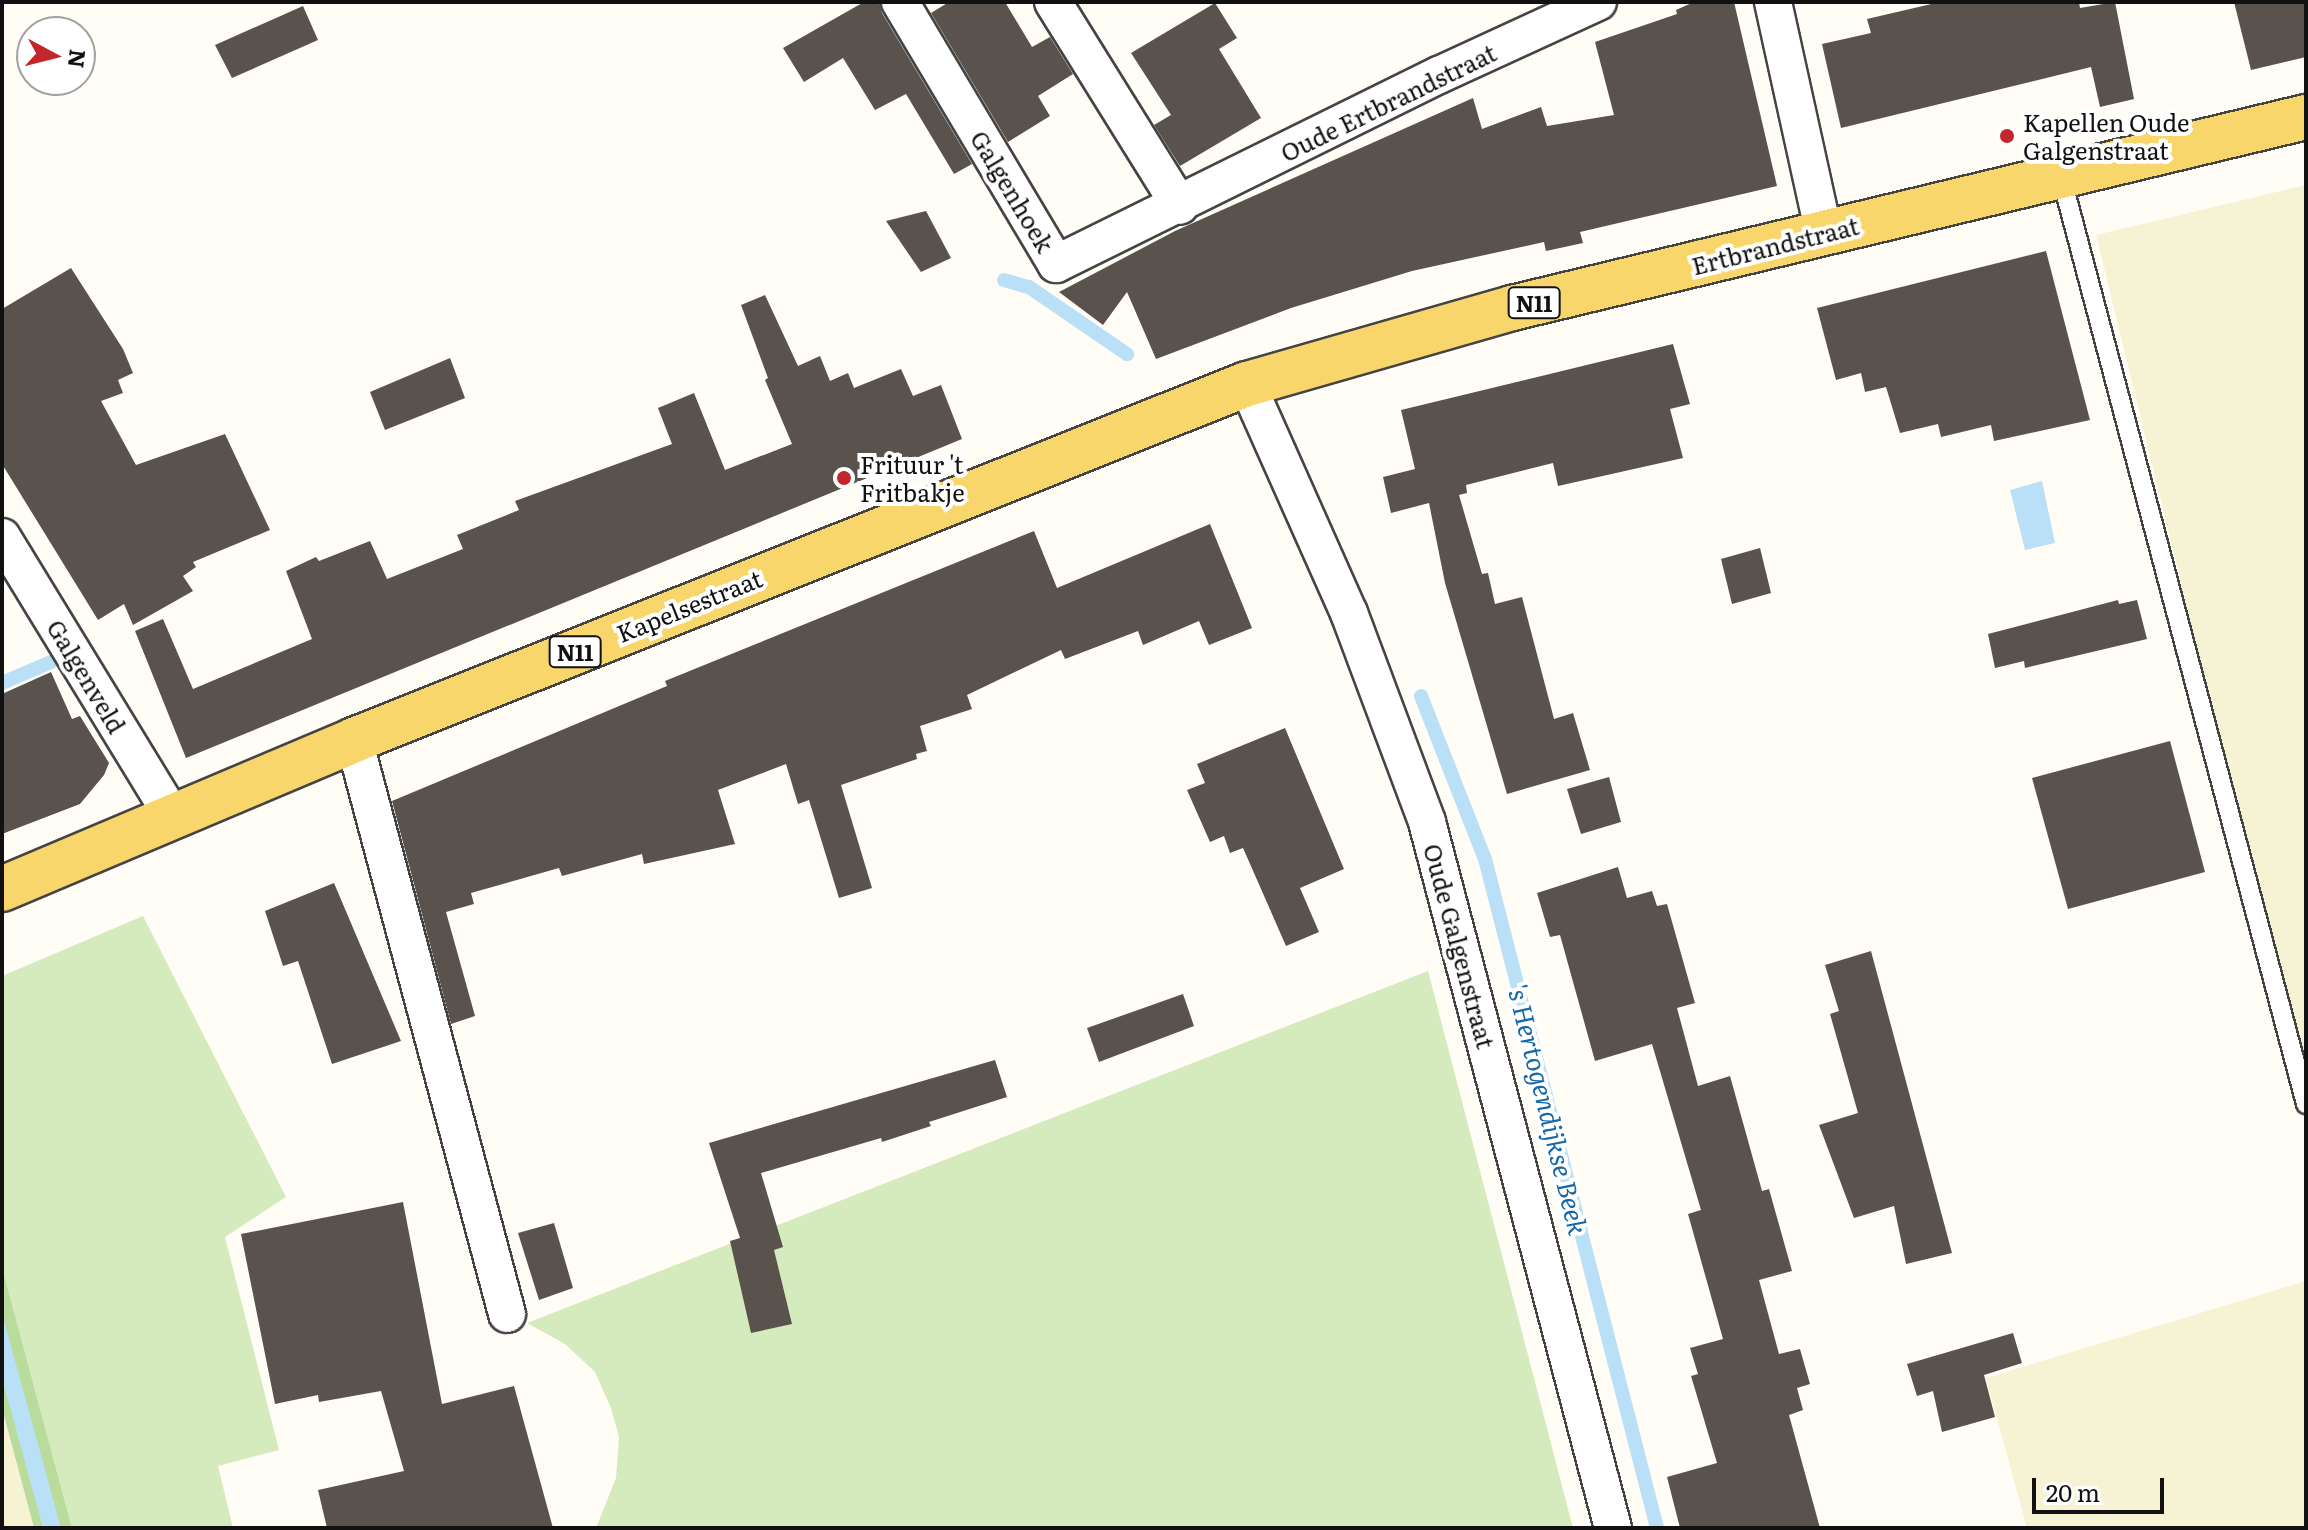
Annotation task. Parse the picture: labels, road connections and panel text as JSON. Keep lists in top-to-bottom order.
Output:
{
  "streets": {
    "main road": ["Ertbrandstraat", "N11", "Kapelsestraat"],
    "street": [
      "Oude Ertbrandstraat",
      "Galgenhoek",
      "Galgenveld",
      "Oude Galgenstraat"
    ]
  },
  "crossings": [
    ["Oude Ertbrandstraat", "Galgenhoek"],
    ["Ertbrandstraat", "Kapelsestraat"],
    ["Ertbrandstraat", "Oude Galgenstraat"],
    ["Kapelsestraat", "Galgenveld"],
    ["Kapelsestraat", "Oude Galgenstraat"]
  ],
  "water": ["'s Hertogendijkse Beek"],
  "places": ["Kapellen Oude Galgenstraat", "Frituur 't Fritbakje"],
  "scale_bar": "20 m",
  "north": "right"
}
